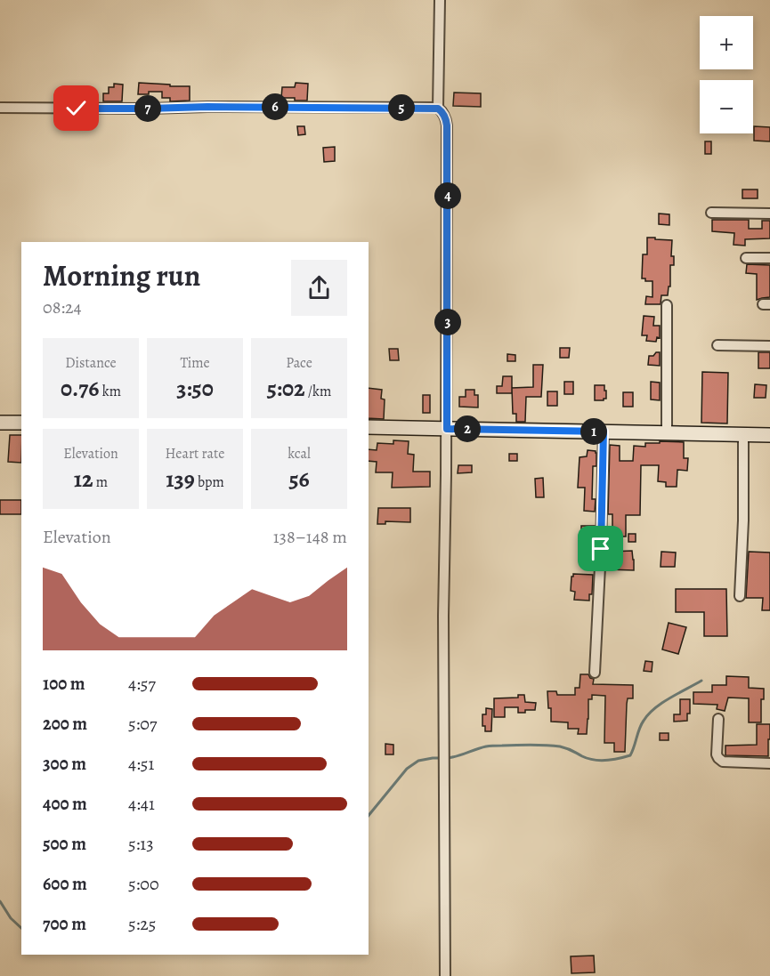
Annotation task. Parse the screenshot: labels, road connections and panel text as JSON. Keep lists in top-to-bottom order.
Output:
{
  "page": {
    "map_buttons": ["+", "−"],
    "pins": [
      "6",
      "5",
      "7",
      "4",
      "3",
      "2",
      "1"
    ],
    "heading": ["Morning run", "08:24"],
    "stats": [
      ["Distance", "0.76 km"],
      ["Time", "3:50"],
      ["Pace", "5:02 /km"],
      ["Elevation", "12 m"],
      ["Heart rate", "139 bpm"],
      ["kcal", "56"]
    ],
    "chart": ["Elevation", "138–148 m"],
    "list": [
      {
        "name": "100 m",
        "note": "4:57"
      },
      {
        "name": "200 m",
        "note": "5:07"
      },
      {
        "name": "300 m",
        "note": "4:51"
      },
      {
        "name": "400 m",
        "note": "4:41"
      },
      {
        "name": "500 m",
        "note": "5:13"
      },
      {
        "name": "600 m",
        "note": "5:00"
      },
      {
        "name": "700 m",
        "note": "5:25"
      }
    ]
  }
}
